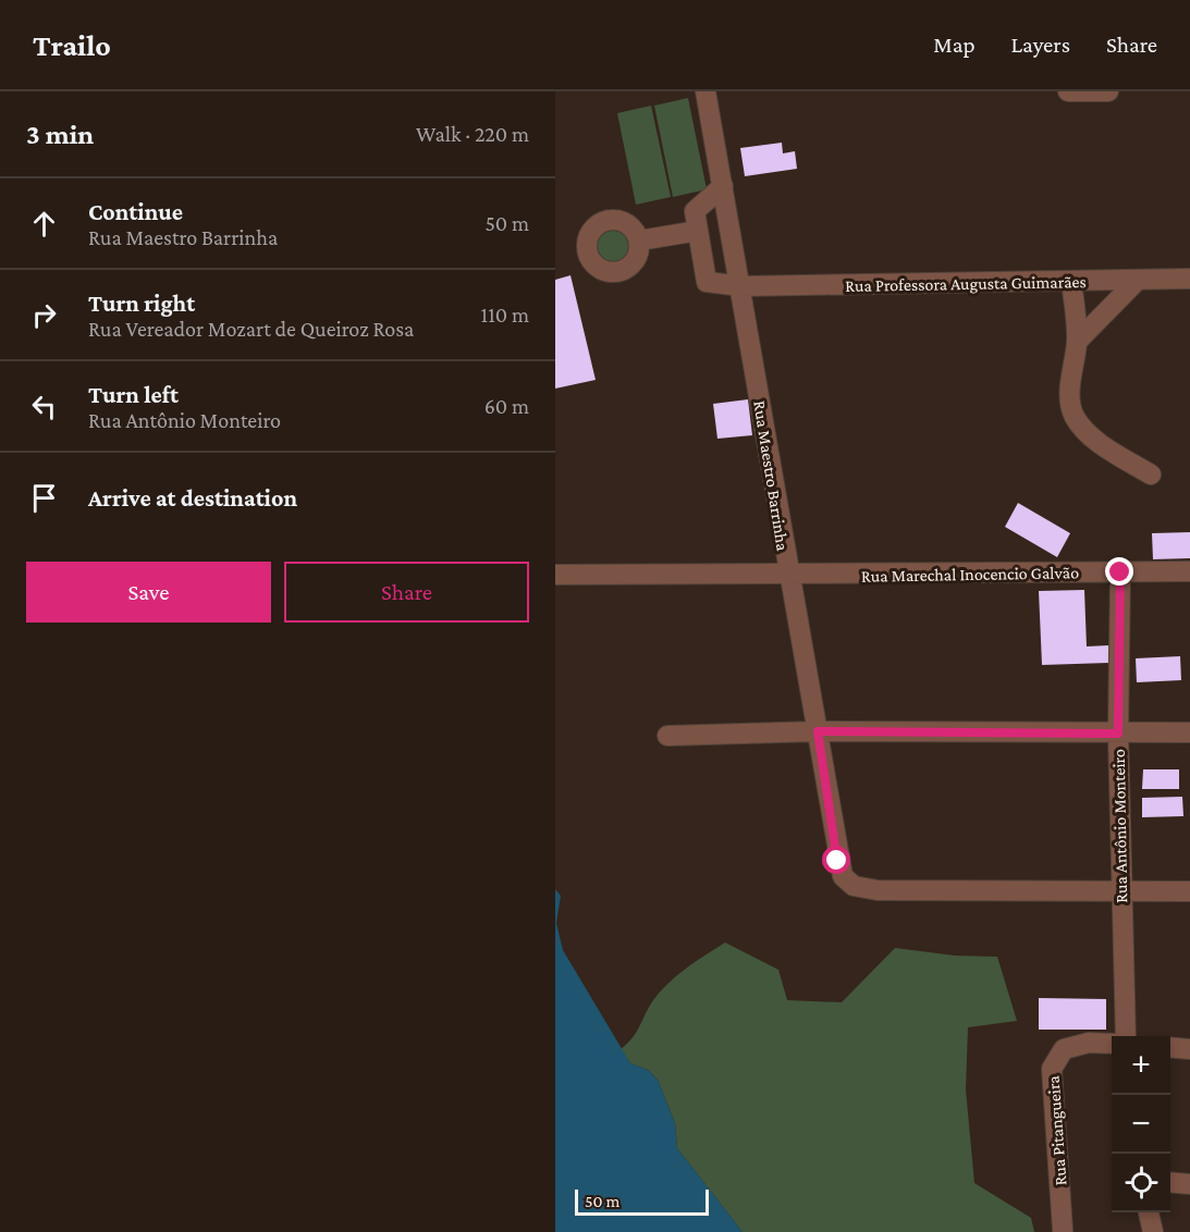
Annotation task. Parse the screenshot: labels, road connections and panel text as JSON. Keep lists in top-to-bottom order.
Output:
{
  "streets": {
    "street": [
      "Rua Professora Augusta Guimarães",
      "Rua Maestro Barrinha",
      "Rua Marechal Inocencio Galvão",
      "Rua Antônio Monteiro",
      "Rua Pitangueira"
    ]
  },
  "crossings": [
    ["Rua Professora Augusta Guimarães", "Rua Maestro Barrinha"],
    ["Rua Maestro Barrinha", "Rua Marechal Inocencio Galvão"],
    ["Rua Maestro Barrinha", "Rua Antônio Monteiro"],
    ["Rua Marechal Inocencio Galvão", "Rua Antônio Monteiro"]
  ],
  "scale_bar": "50 m",
  "page": {
    "header": "Trailo",
    "nav": ["Map", "Layers", "Share"],
    "heading": ["3 min", "Walk · 220 m"],
    "list": [
      ["Continue", "Rua Maestro Barrinha", "50 m"],
      ["Turn right", "Rua Vereador Mozart de Queiroz Rosa", "110 m"],
      ["Turn left", "Rua Antônio Monteiro", "60 m"],
      "Arrive at destination"
    ],
    "buttons": ["Save", "Share"],
    "map_buttons": ["+", "−"],
    "scale": "50 m"
  }
}
